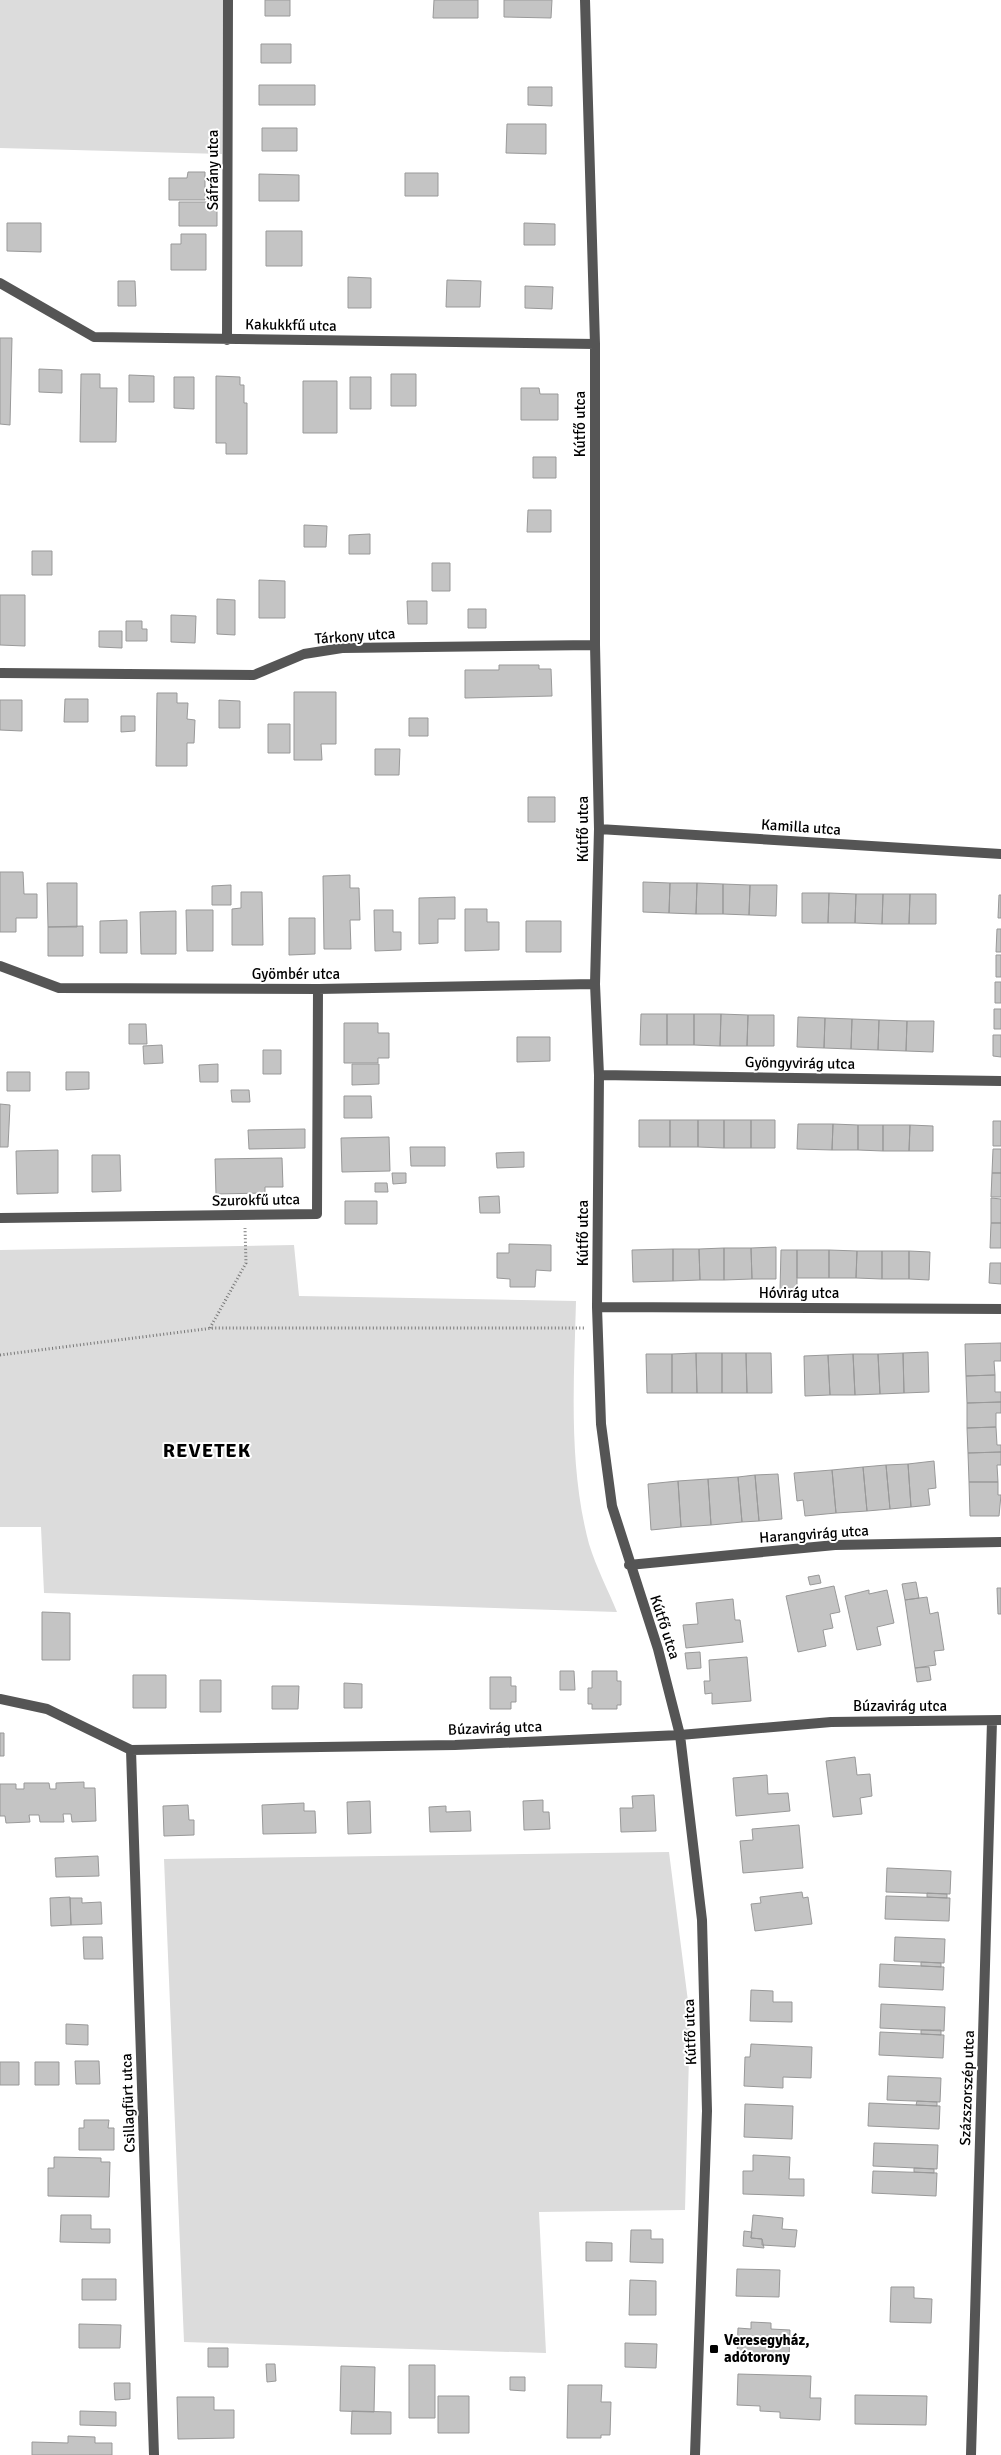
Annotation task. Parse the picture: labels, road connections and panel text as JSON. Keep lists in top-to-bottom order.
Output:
{
  "streets": {
    "street": [
      "Sáfrány utca",
      "Kakukkfű utca",
      "Kútfő utca",
      "Tárkony utca",
      "Kamilla utca",
      "Gyömbér utca",
      "Gyöngyvirág utca",
      "Szurokfű utca",
      "Hóvirág utca",
      "Harangvirág utca",
      "Búzavirág utca",
      "Százszorszép utca",
      "Csillagfürt utca"
    ]
  },
  "crossings": [
    ["Sáfrány utca", "Kakukkfű utca"],
    ["Kakukkfű utca", "Kútfő utca"],
    ["Kútfő utca", "Tárkony utca"],
    ["Kútfő utca", "Kamilla utca"],
    ["Kútfő utca", "Gyömbér utca"],
    ["Kútfő utca", "Gyöngyvirág utca"],
    ["Kútfő utca", "Hóvirág utca"],
    ["Kútfő utca", "Harangvirág utca"],
    ["Kútfő utca", "Búzavirág utca"],
    ["Gyömbér utca", "Szurokfű utca"],
    ["Búzavirág utca", "Százszorszép utca"],
    ["Búzavirág utca", "Csillagfürt utca"]
  ],
  "districts": ["REVETEK"],
  "places": {
    "transit": ["Veresegyház, adótorony"]
  }
}
